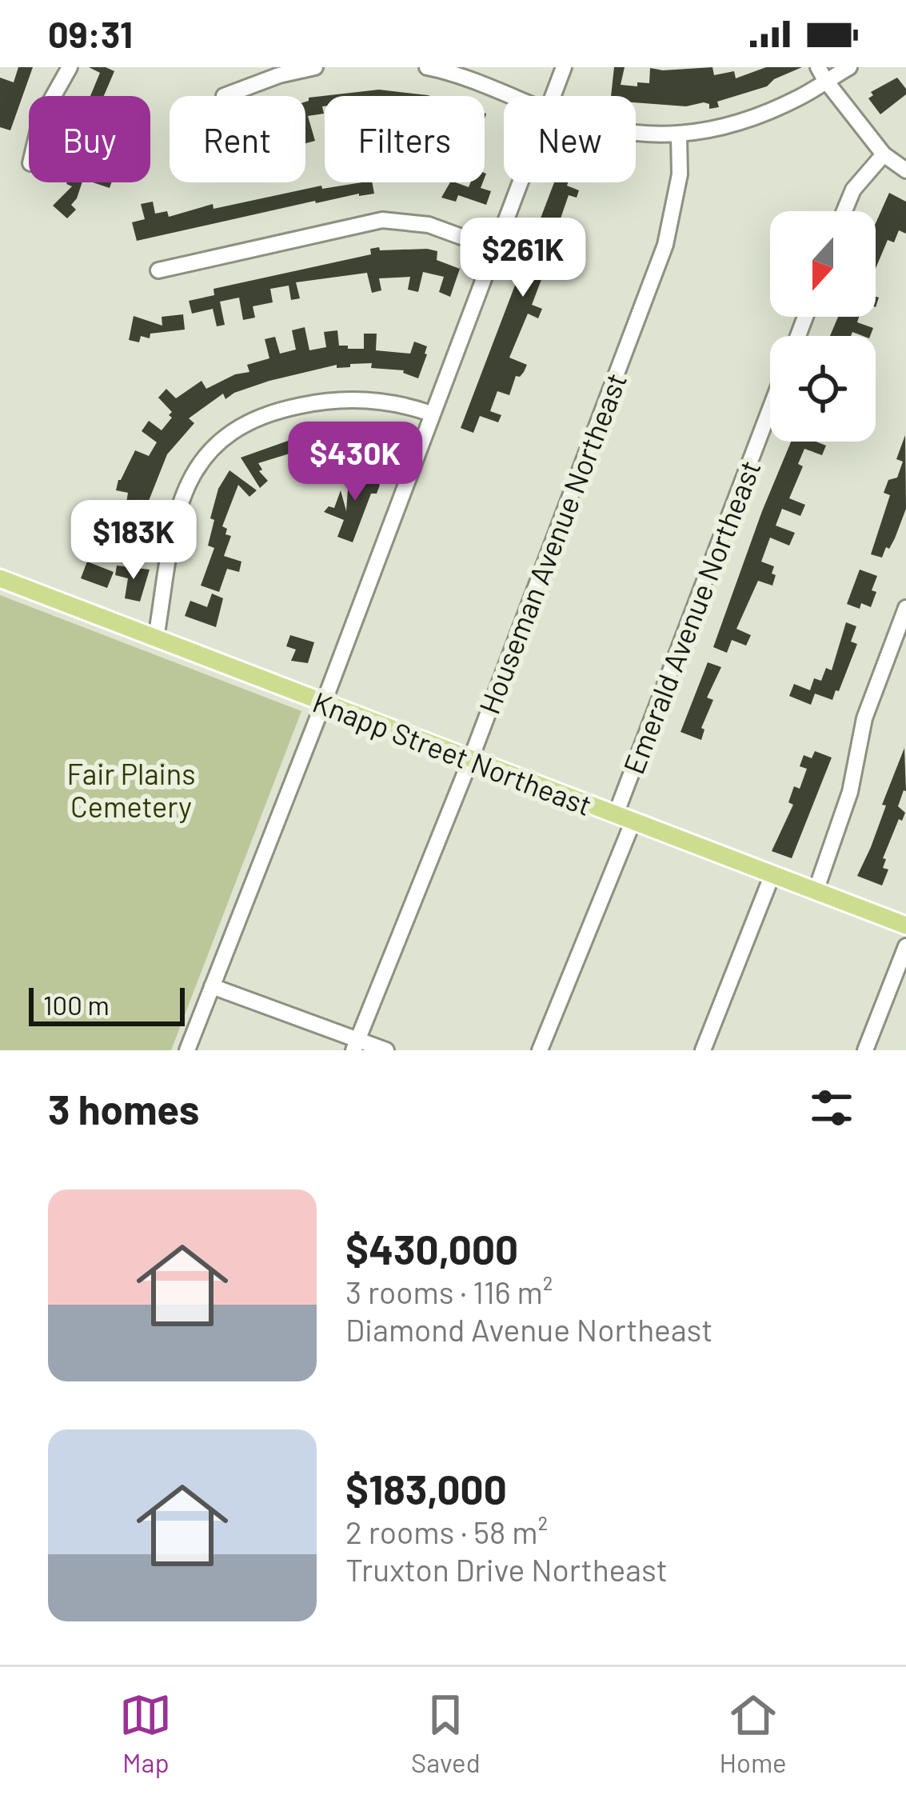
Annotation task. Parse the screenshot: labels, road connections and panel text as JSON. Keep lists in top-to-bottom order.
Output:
{
  "streets": {
    "main road": ["Knapp Street Northeast"],
    "street": ["Houseman Avenue Northeast", "Emerald Avenue Northeast"]
  },
  "crossings": [
    ["Houseman Avenue Northeast", "Knapp Street Northeast"],
    ["Emerald Avenue Northeast", "Knapp Street Northeast"]
  ],
  "parks": ["Fair Plains Cemetery"],
  "scale_bar": "100 m",
  "north": "bottom",
  "page": {
    "status": "09:31",
    "chip": [
      "Buy",
      "Rent",
      "Filters",
      "New"
    ],
    "price": ["$261K", "$430K", "$183K"],
    "scale": "100 m",
    "heading": "3 homes",
    "list": [
      {
        "name": "$430,000",
        "note": "3 rooms · 116 m² · Diamond Avenue Northeast"
      },
      {
        "name": "$183,000",
        "note": "2 rooms · 58 m² · Truxton Drive Northeast"
      }
    ],
    "tabs": ["Map", "Saved", "Home"]
  }
}
